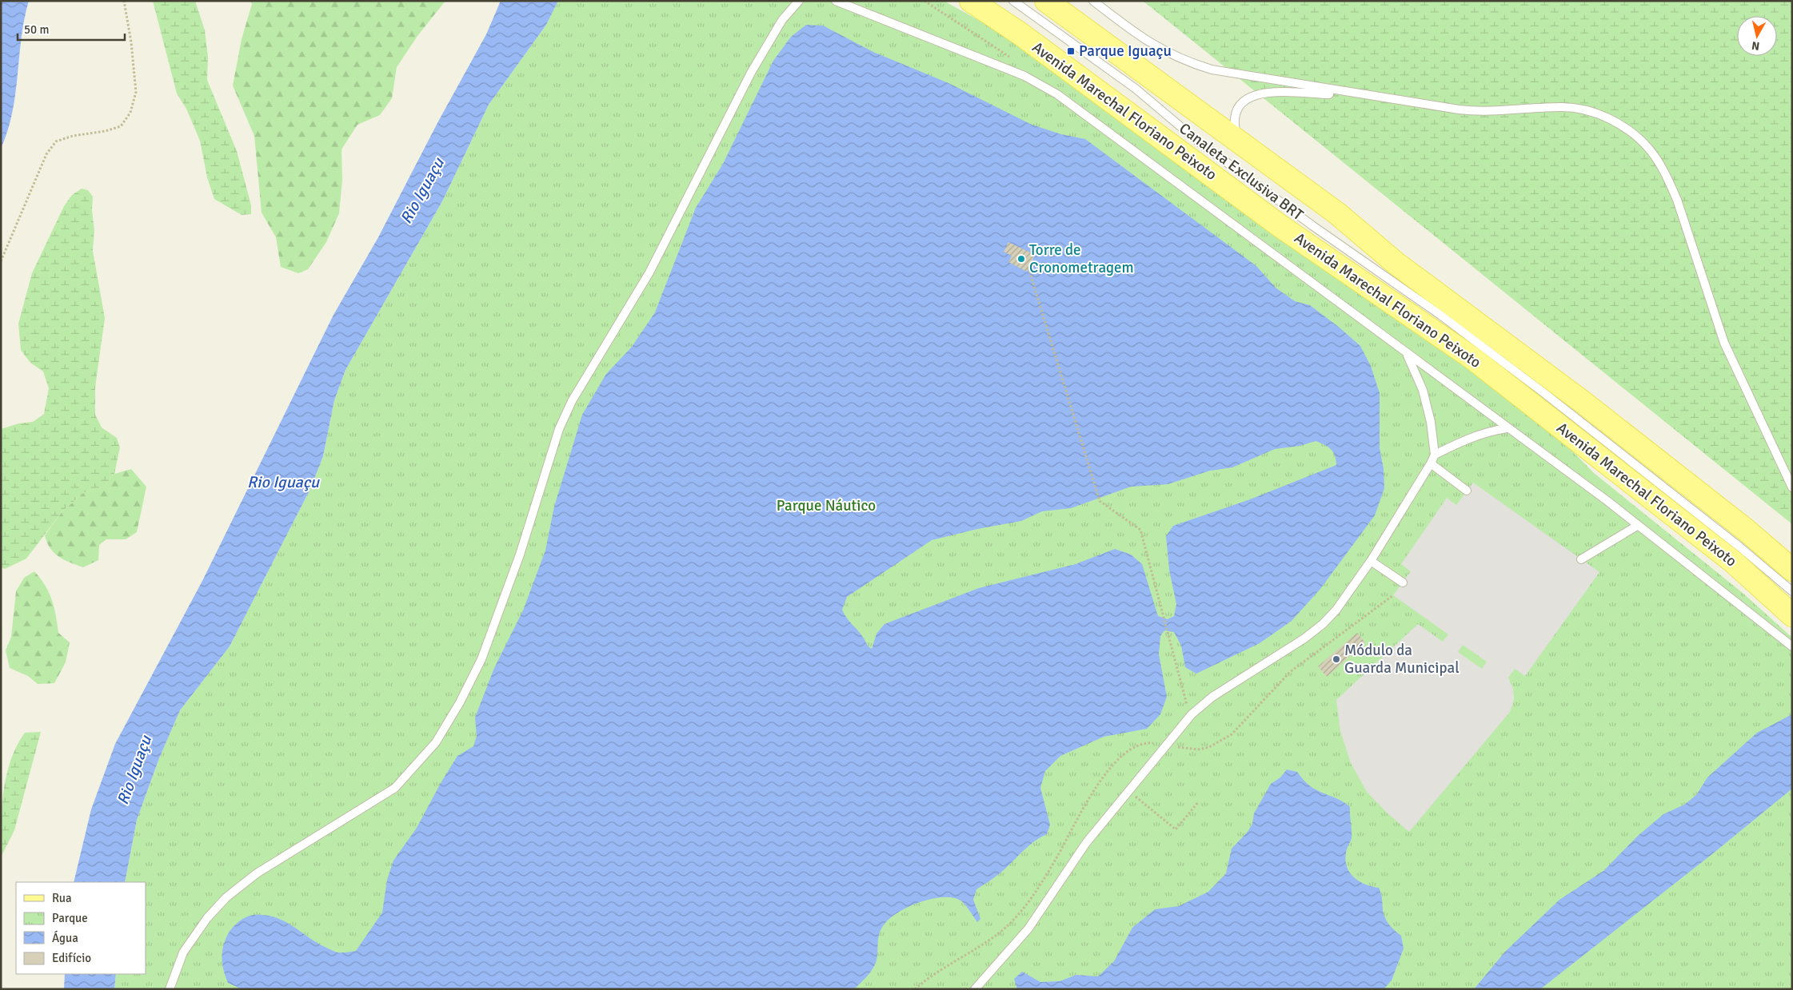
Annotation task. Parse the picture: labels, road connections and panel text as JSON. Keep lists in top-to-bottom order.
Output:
{
  "streets": {
    "main road": ["Avenida Marechal Floriano Peixoto"],
    "lane": ["Canaleta Exclusiva BRT"]
  },
  "crossings": [
    ["Avenida Marechal Floriano Peixoto", "Canaleta Exclusiva BRT"]
  ],
  "water": ["Rio Iguaçu"],
  "parks": ["Parque Náutico"],
  "places": {
    "transit": ["Parque Iguaçu"],
    "other": ["Torre de Cronometragem", "Módulo da Guarda Municipal"]
  },
  "legend": [
    "Rua",
    "Parque",
    "Água",
    "Edifício"
  ],
  "scale_bar": "50 m",
  "north": "bottom"
}
